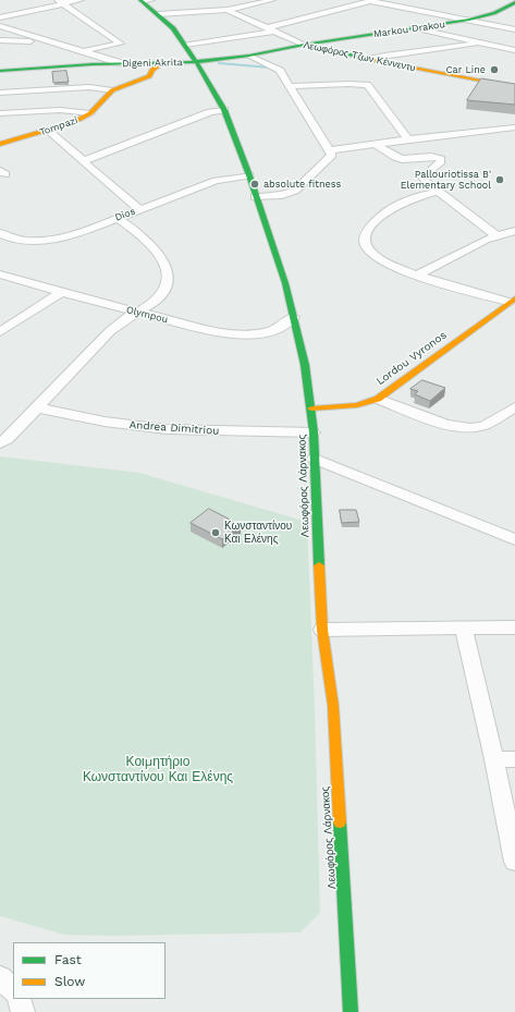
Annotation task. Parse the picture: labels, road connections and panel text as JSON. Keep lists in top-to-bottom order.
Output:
{
  "streets": {
    "main road": [
      "Markou Drakou",
      "Λεωφόρος Τζων Κέννεντυ",
      "Digeni Akrita",
      "Tompazi",
      "Lordou Vyronos",
      "Λεωφόρος Λάρνακος"
    ],
    "street": ["Dios", "Olympou", "Andrea Dimitriou"]
  },
  "crossings": [
    ["Markou Drakou", "Λεωφόρος Τζων Κέννεντυ"],
    ["Markou Drakou", "Digeni Akrita"],
    ["Λεωφόρος Τζων Κέννεντυ", "Digeni Akrita"],
    ["Digeni Akrita", "Tompazi"],
    ["Digeni Akrita", "Λεωφόρος Λάρνακος"],
    ["Dios", "Λεωφόρος Λάρνακος"],
    ["Olympou", "Λεωφόρος Λάρνακος"],
    ["Lordou Vyronos", "Λεωφόρος Λάρνακος"],
    ["Andrea Dimitriou", "Λεωφόρος Λάρνακος"]
  ],
  "parks": ["Κοιμητήριο Κωνσταντίνου Και Ελένης"],
  "places": [
    "Car Line",
    "Pallouriotissa B' Elementary School",
    "absolute fitness",
    "Κωνσταντίνου Και Ελένης"
  ],
  "legend": ["Fast", "Slow"]
}
